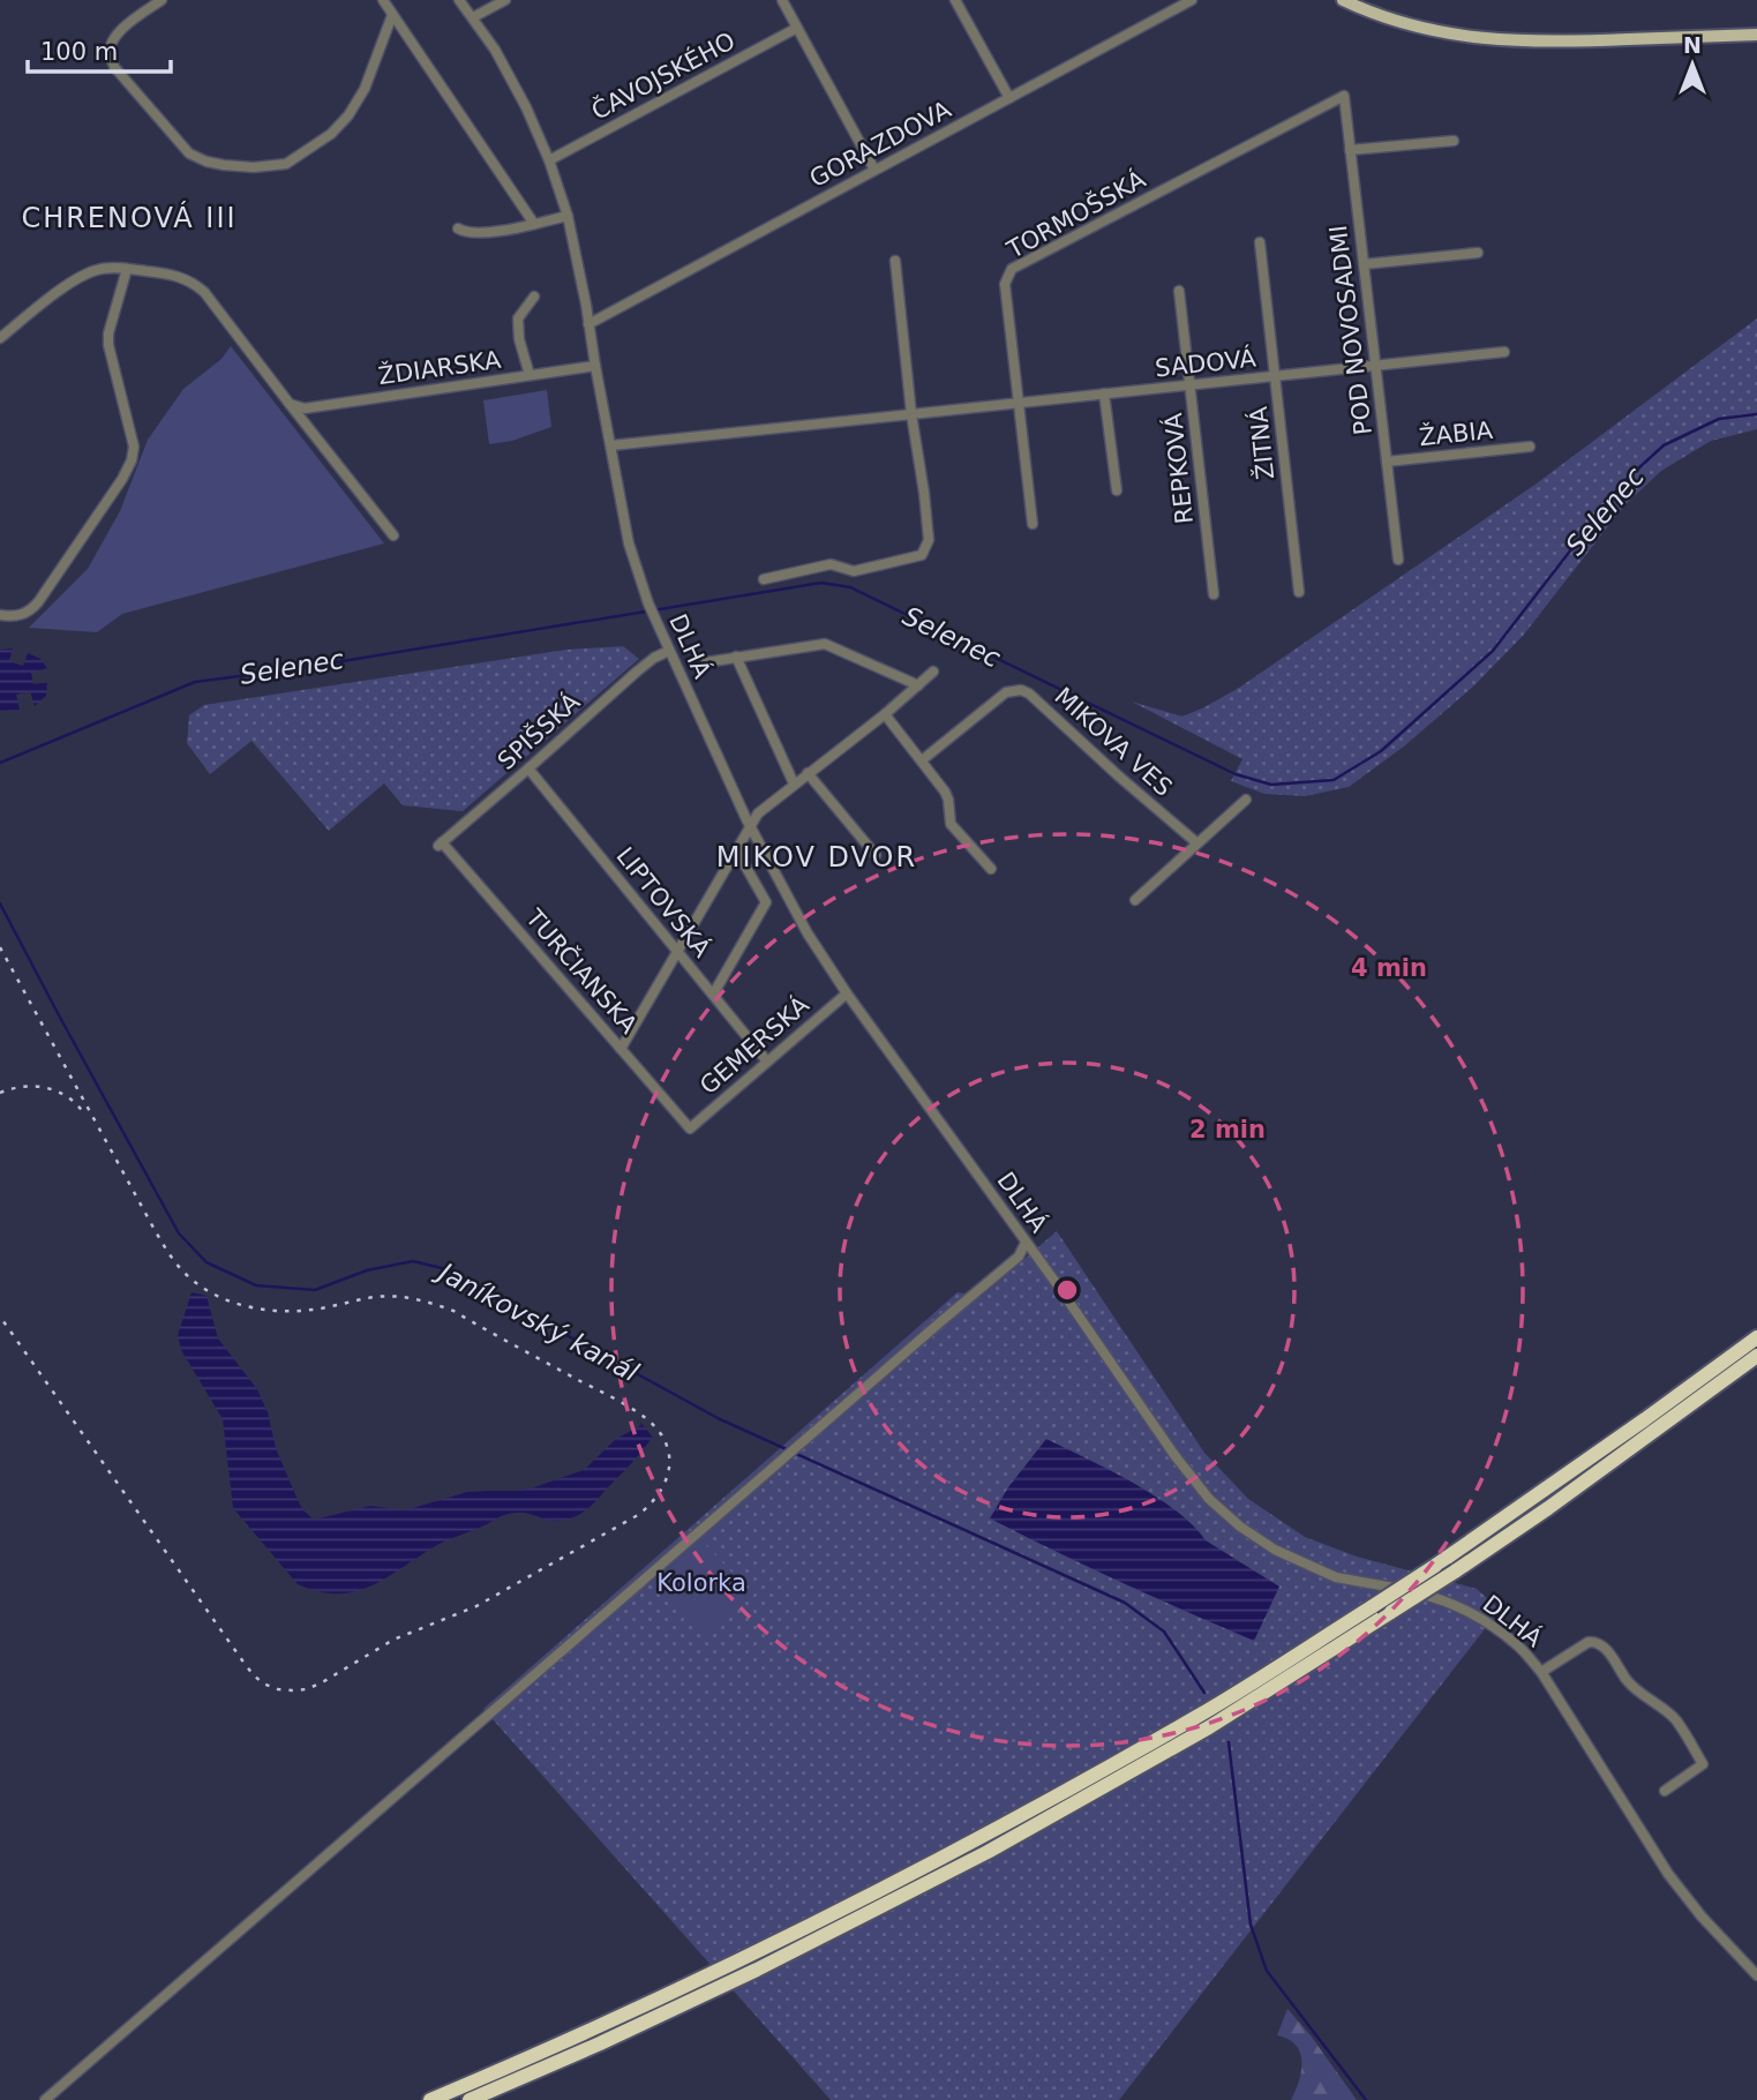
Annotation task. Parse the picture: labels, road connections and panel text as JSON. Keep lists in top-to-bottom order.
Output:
{
  "streets": {
    "street": [
      "ČAVOJSKÉHO",
      "GORAZDOVA",
      "TORMOŠSKÁ",
      "POD NOVOSADMI",
      "SADOVÁ",
      "ŽDIARSKA",
      "ŽABIA",
      "ŽITNÁ",
      "REPKOVÁ",
      "DLHÁ",
      "SPIŠSKÁ",
      "MIKOVA VES",
      "LIPTOVSKÁ",
      "TURČIANSKA",
      "GEMERSKÁ"
    ]
  },
  "crossings": [
    ["ČAVOJSKÉHO", "DLHÁ"],
    ["GORAZDOVA", "DLHÁ"],
    ["TORMOŠSKÁ", "POD NOVOSADMI"],
    ["TORMOŠSKÁ", "SADOVÁ"],
    ["POD NOVOSADMI", "SADOVÁ"],
    ["POD NOVOSADMI", "ŽABIA"],
    ["SADOVÁ", "ŽITNÁ"],
    ["SADOVÁ", "REPKOVÁ"],
    ["SADOVÁ", "DLHÁ"],
    ["ŽDIARSKA", "DLHÁ"],
    ["DLHÁ", "SPIŠSKÁ"],
    ["DLHÁ", "GEMERSKÁ"],
    ["SPIŠSKÁ", "LIPTOVSKÁ"],
    ["SPIŠSKÁ", "TURČIANSKA"],
    ["LIPTOVSKÁ", "GEMERSKÁ"],
    ["TURČIANSKA", "GEMERSKÁ"]
  ],
  "districts": ["CHRENOVÁ III", "MIKOV DVOR"],
  "water": ["Selenec", "Janíkovský kanál"],
  "parks": ["Kolorka"],
  "scale_bar": "100 m",
  "north": "top",
  "rings": ["4 min", "2 min"]
}
